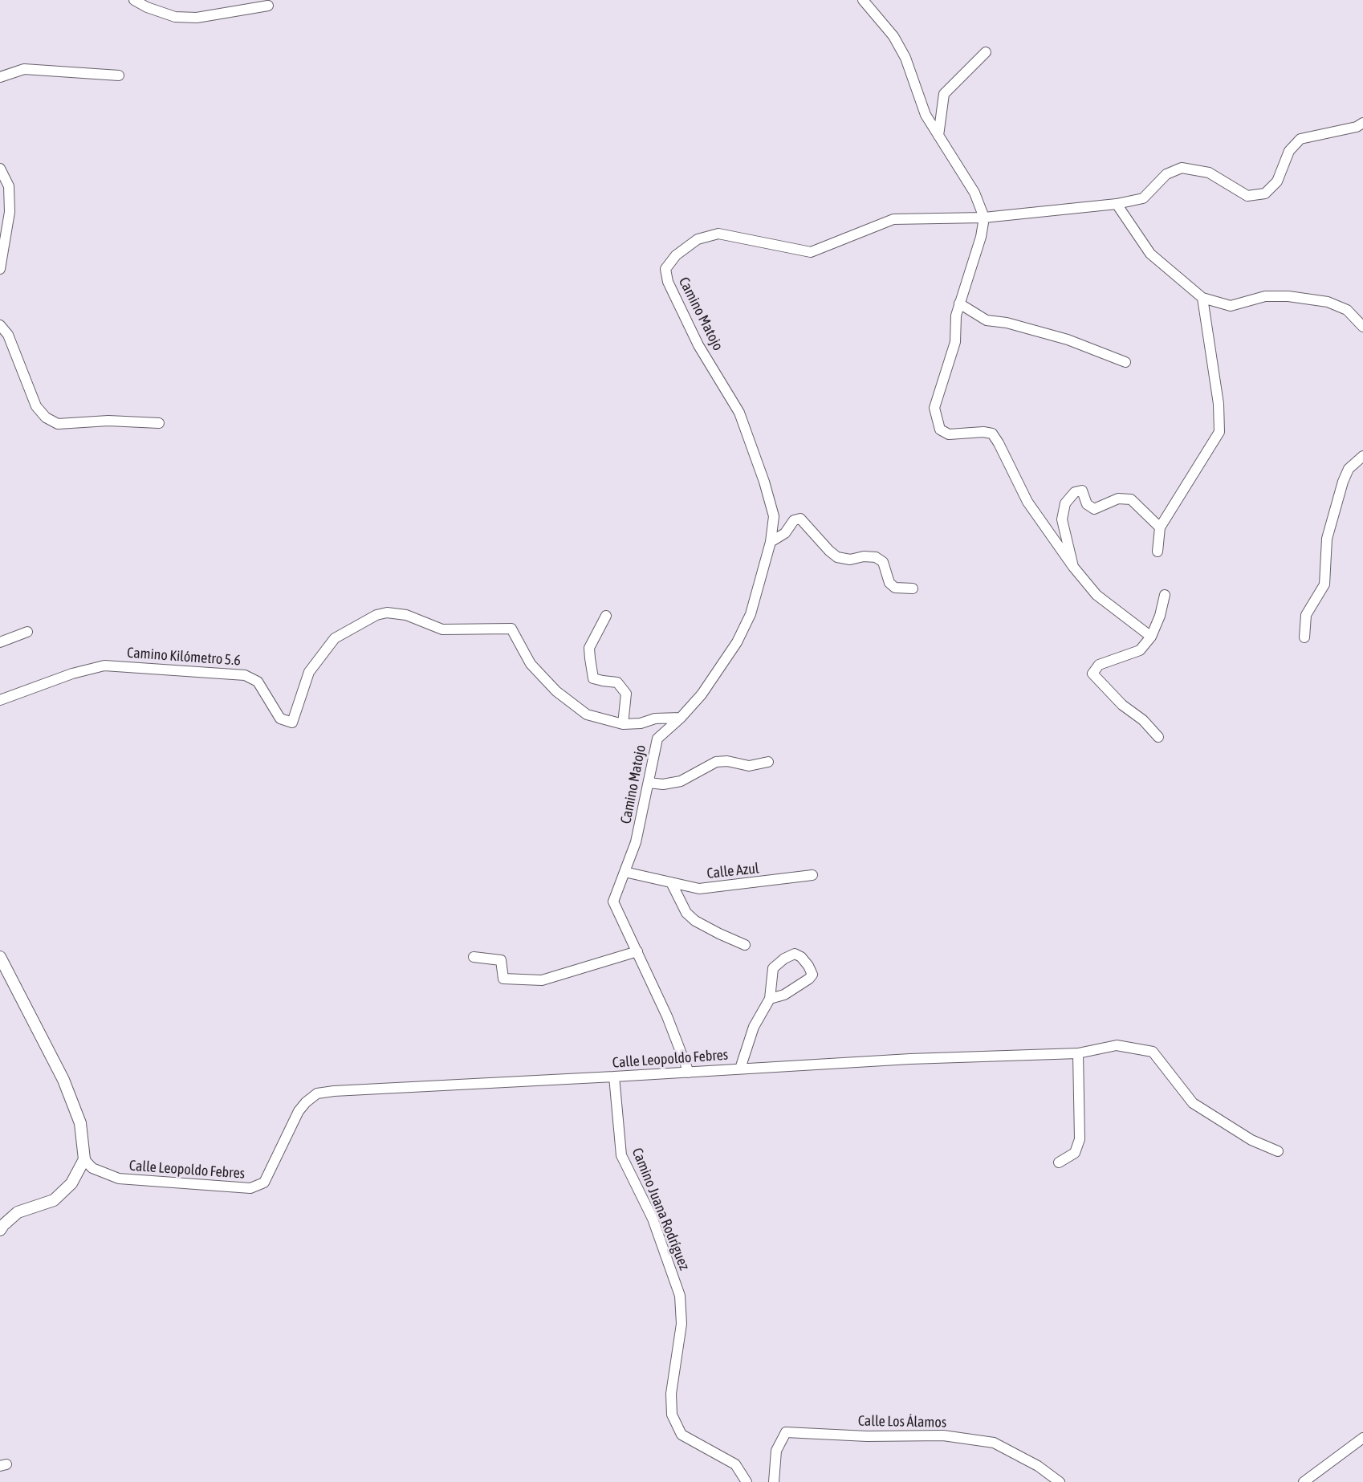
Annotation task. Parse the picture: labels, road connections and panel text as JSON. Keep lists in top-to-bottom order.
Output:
{
  "streets": {
    "street": [
      "Camino Matojo",
      "Camino Kilómetro 5.6",
      "Calle Azul",
      "Calle Leopoldo Febres",
      "Camino Juana Rodríguez",
      "Calle Los Álamos"
    ]
  },
  "crossings": [
    ["Camino Matojo", "Camino Kilómetro 5.6"],
    ["Camino Matojo", "Calle Azul"],
    ["Camino Matojo", "Calle Leopoldo Febres"],
    ["Calle Leopoldo Febres", "Camino Juana Rodríguez"]
  ]
}
